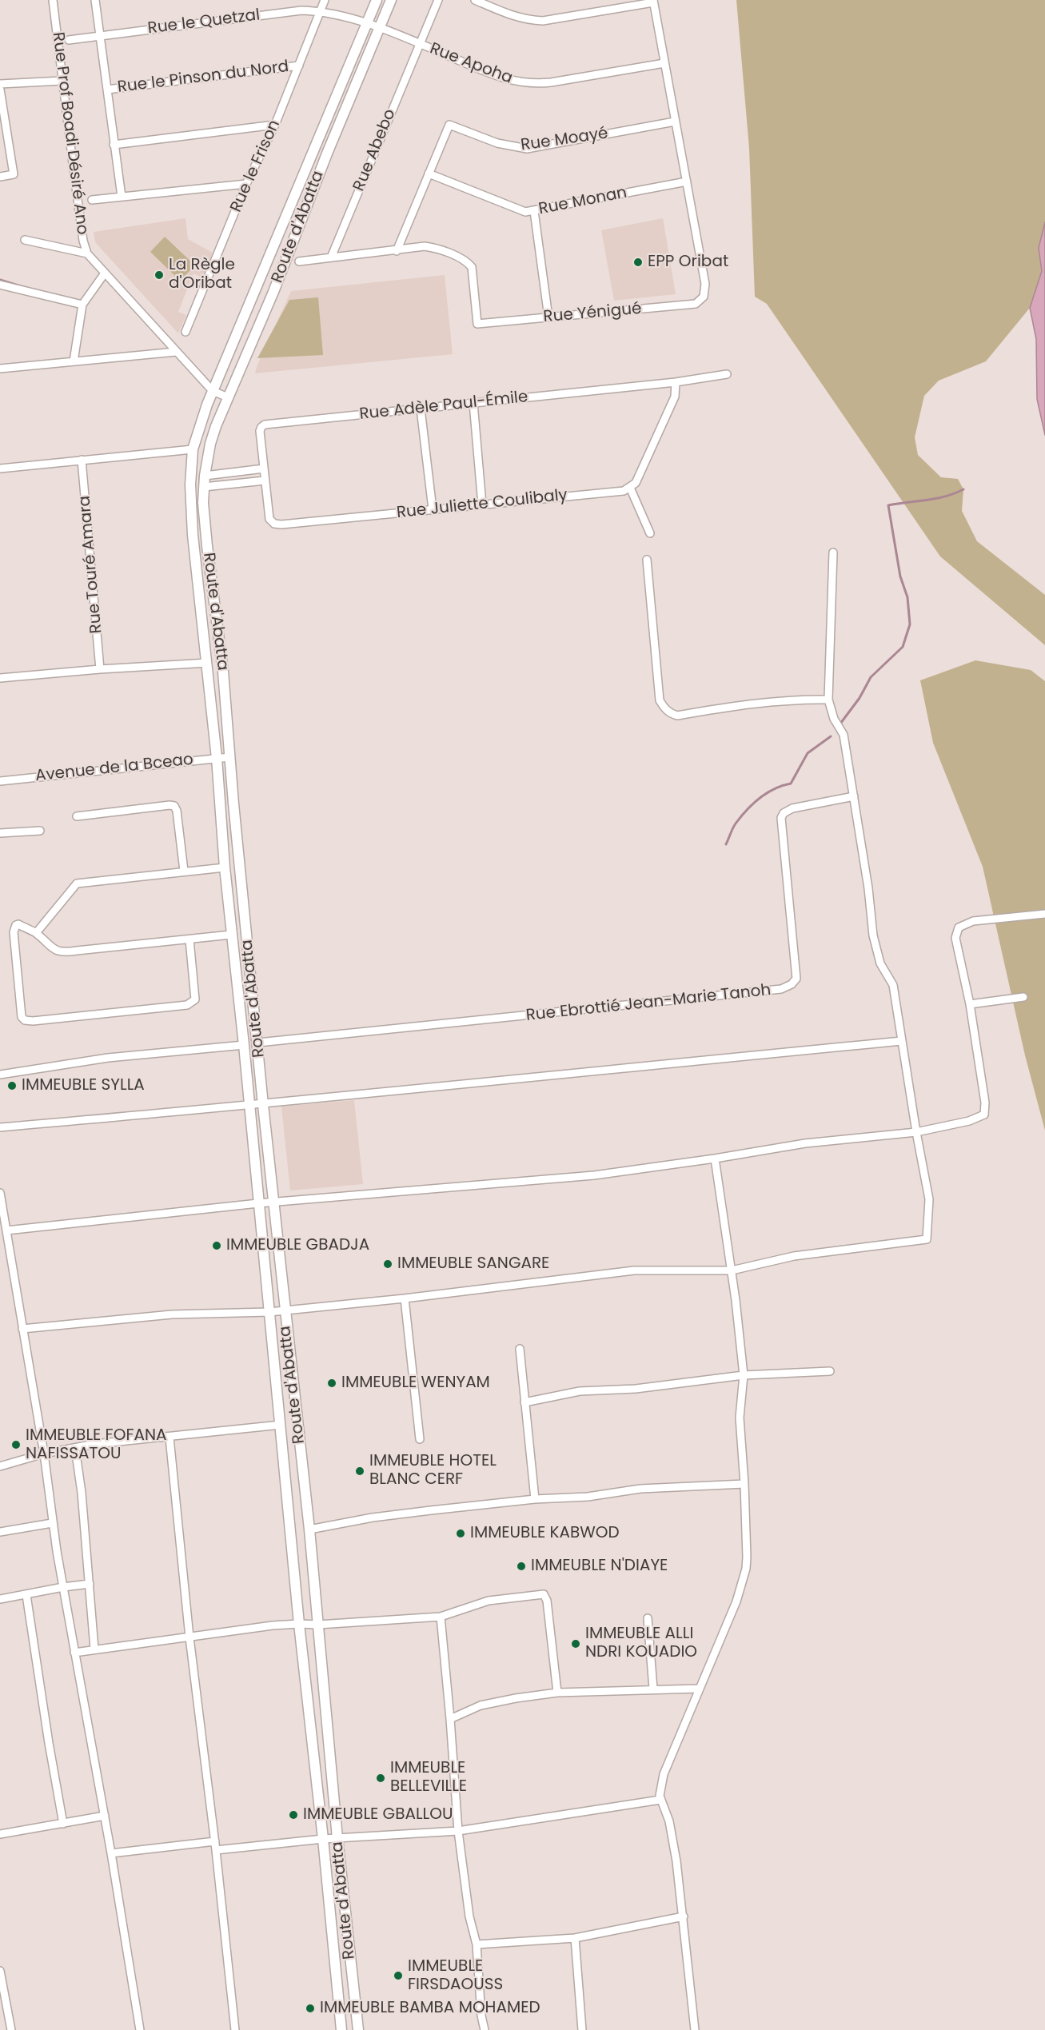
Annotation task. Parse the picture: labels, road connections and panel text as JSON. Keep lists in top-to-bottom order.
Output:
{
  "streets": {
    "street": [
      "Rue le Quetzal",
      "Rue Apoha",
      "Rue le Pinson du Nord",
      "Rue Prof Boadi Désiré Ano",
      "Rue Moayé",
      "Rue Abebo",
      "Rue le Frison",
      "Rue Monan",
      "Route d'Abatta",
      "Rue Yénigué",
      "Rue Adèle Paul-Émile",
      "Rue Juliette Coulibaly",
      "Rue Touré Amara",
      "Avenue de la Bceao",
      "Rue Ebrottié Jean-Marie Tanoh"
    ]
  },
  "crossings": [
    ["Rue le Quetzal", "Rue Apoha"],
    ["Rue le Quetzal", "Rue le Frison"],
    ["Rue le Quetzal", "Route d'Abatta"],
    ["Rue Apoha", "Rue Abebo"],
    ["Rue Apoha", "Route d'Abatta"],
    ["Rue Apoha", "Rue Yénigué"],
    ["Rue le Pinson du Nord", "Rue le Frison"],
    ["Rue Prof Boadi Désiré Ano", "Route d'Abatta"],
    ["Rue Moayé", "Rue Monan"],
    ["Rue Moayé", "Rue Yénigué"],
    ["Rue Abebo", "Rue Yénigué"],
    ["Rue Monan", "Rue Yénigué"],
    ["Route d'Abatta", "Avenue de la Bceao"],
    ["Route d'Abatta", "Rue Ebrottié Jean-Marie Tanoh"],
    ["Rue Adèle Paul-Émile", "Rue Juliette Coulibaly"]
  ],
  "places": [
    "EPP Oribat",
    "La Règle d'Oribat",
    "IMMEUBLE SYLLA",
    "IMMEUBLE GBADJA",
    "IMMEUBLE SANGARE",
    "IMMEUBLE WENYAM",
    "IMMEUBLE FOFANA NAFISSATOU",
    "IMMEUBLE HOTEL BLANC CERF",
    "IMMEUBLE KABWOD",
    "IMMEUBLE N'DIAYE",
    "IMMEUBLE ALLI NDRI KOUADIO",
    "IMMEUBLE BELLEVILLE",
    "IMMEUBLE GBALLOU",
    "IMMEUBLE FIRSDAOUSS",
    "IMMEUBLE BAMBA MOHAMED"
  ]
}
